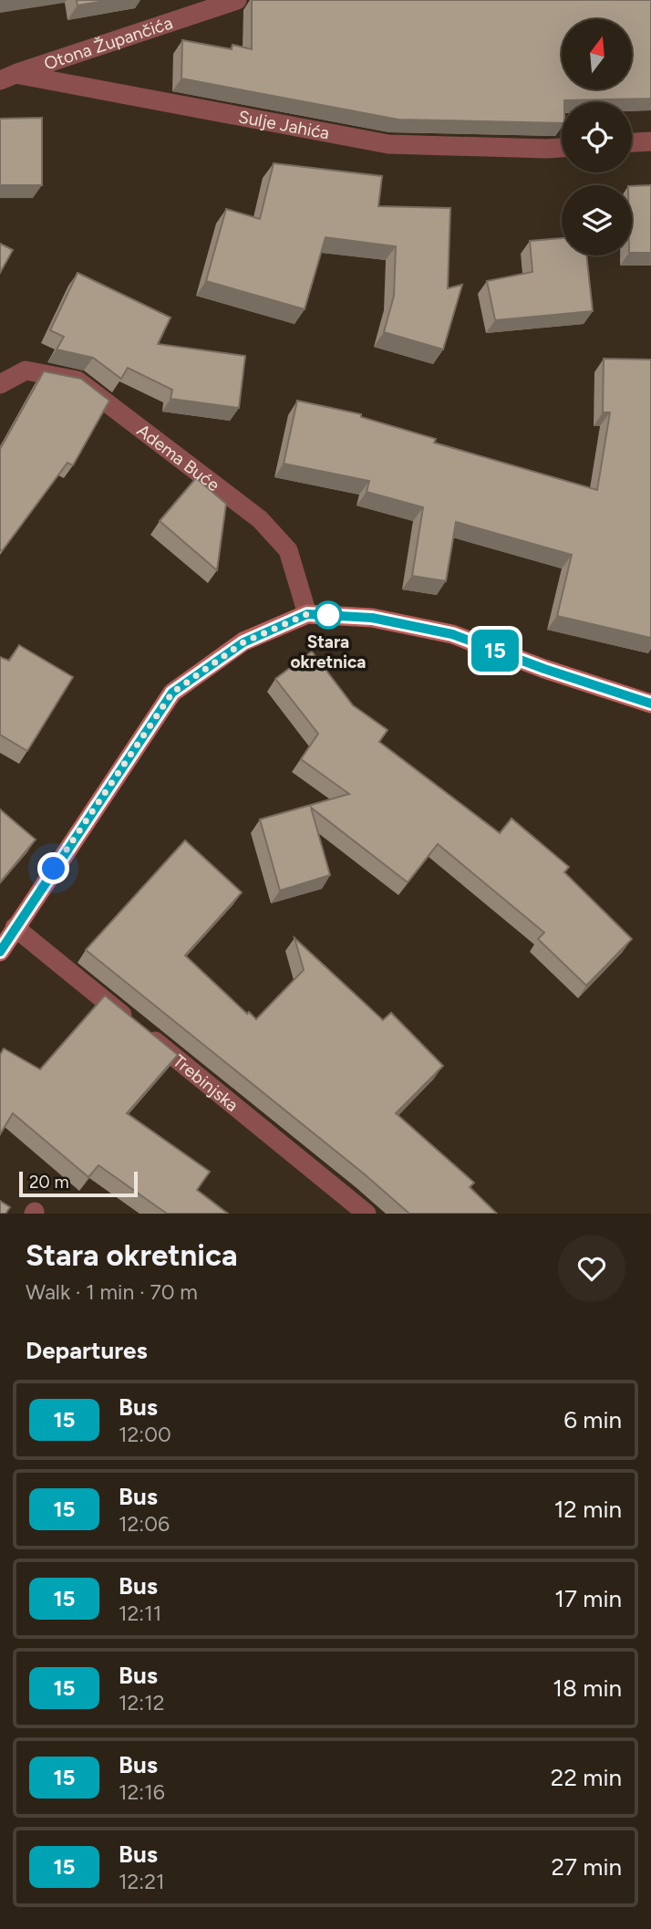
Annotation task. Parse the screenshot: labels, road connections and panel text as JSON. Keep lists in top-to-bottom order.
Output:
{
  "streets": {
    "street": [
      "Otona Župančića",
      "Sulje Jahića",
      "Adema Buće",
      "Trebinjska"
    ]
  },
  "crossings": [
    ["Otona Župančića", "Sulje Jahića"]
  ],
  "places": ["Stara okretnica"],
  "lines": ["bus line 15"],
  "scale_bar": "20 m",
  "north": "top",
  "page": {
    "on_map": "15",
    "scale": "20 m",
    "heading": [
      ["Stara okretnica", "Walk · 1 min · 70 m"],
      "Departures"
    ],
    "list": [
      {
        "mark": "15",
        "name": "Bus",
        "note": "12:00",
        "value": "6 min"
      },
      {
        "mark": "15",
        "name": "Bus",
        "note": "12:06",
        "value": "12 min"
      },
      {
        "mark": "15",
        "name": "Bus",
        "note": "12:11",
        "value": "17 min"
      },
      {
        "mark": "15",
        "name": "Bus",
        "note": "12:12",
        "value": "18 min"
      },
      {
        "mark": "15",
        "name": "Bus",
        "note": "12:16",
        "value": "22 min"
      },
      {
        "mark": "15",
        "name": "Bus",
        "note": "12:21",
        "value": "27 min"
      }
    ]
  }
}
